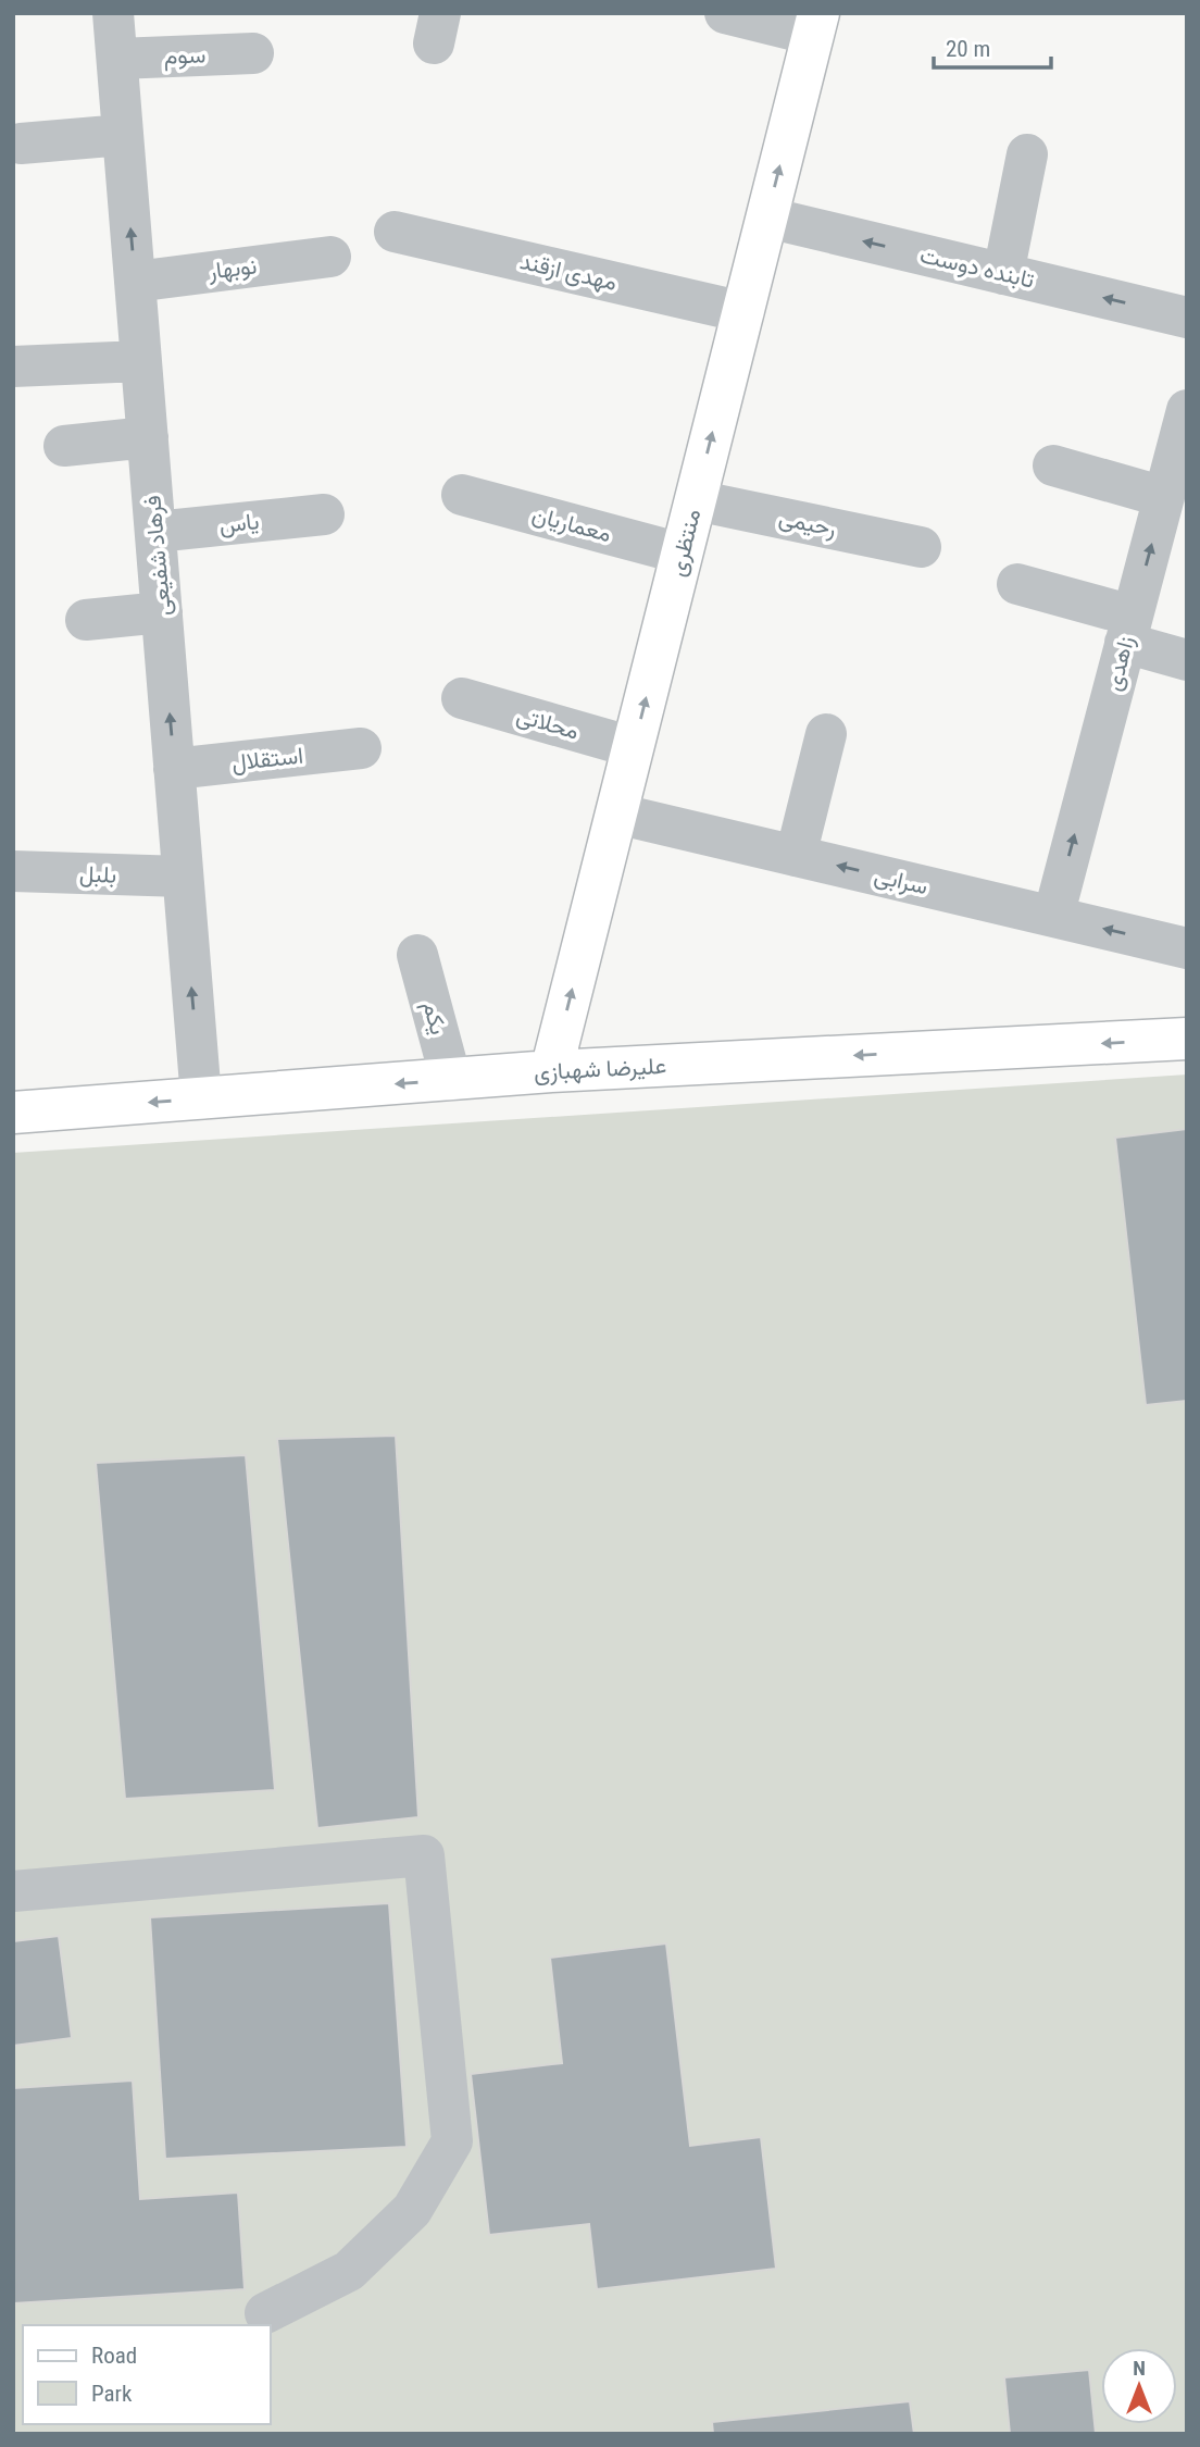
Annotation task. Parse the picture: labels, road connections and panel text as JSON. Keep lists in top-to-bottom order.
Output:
{
  "streets": {
    "main road": ["منتظری", "علیرضا شهبازی"],
    "street": [
      "سوم",
      "تابنده دوست",
      "نوبهار",
      "مهدی ازقند",
      "یاس",
      "رحیمی",
      "معماریان",
      "فرهاد شفیعی",
      "زاهدی",
      "محلاتی",
      "استقلال",
      "بلبل",
      "سرابی",
      "یکم"
    ]
  },
  "crossings": [
    ["سوم", "فرهاد شفیعی"],
    ["تابنده دوست", "منتظری"],
    ["نوبهار", "فرهاد شفیعی"],
    ["مهدی ازقند", "منتظری"],
    ["یاس", "فرهاد شفیعی"],
    ["رحیمی", "منتظری"],
    ["معماریان", "منتظری"],
    ["منتظری", "محلاتی"],
    ["منتظری", "سرابی"],
    ["منتظری", "علیرضا شهبازی"],
    ["فرهاد شفیعی", "استقلال"],
    ["فرهاد شفیعی", "بلبل"],
    ["فرهاد شفیعی", "علیرضا شهبازی"],
    ["زاهدی", "سرابی"],
    ["یکم", "علیرضا شهبازی"]
  ],
  "one_way": [
    "منتظری",
    "فرهاد شفیعی",
    "زاهدی",
    "علیرضا شهبازی"
  ],
  "legend": ["Road", "Park"],
  "scale_bar": "20 m",
  "north": "top"
}
